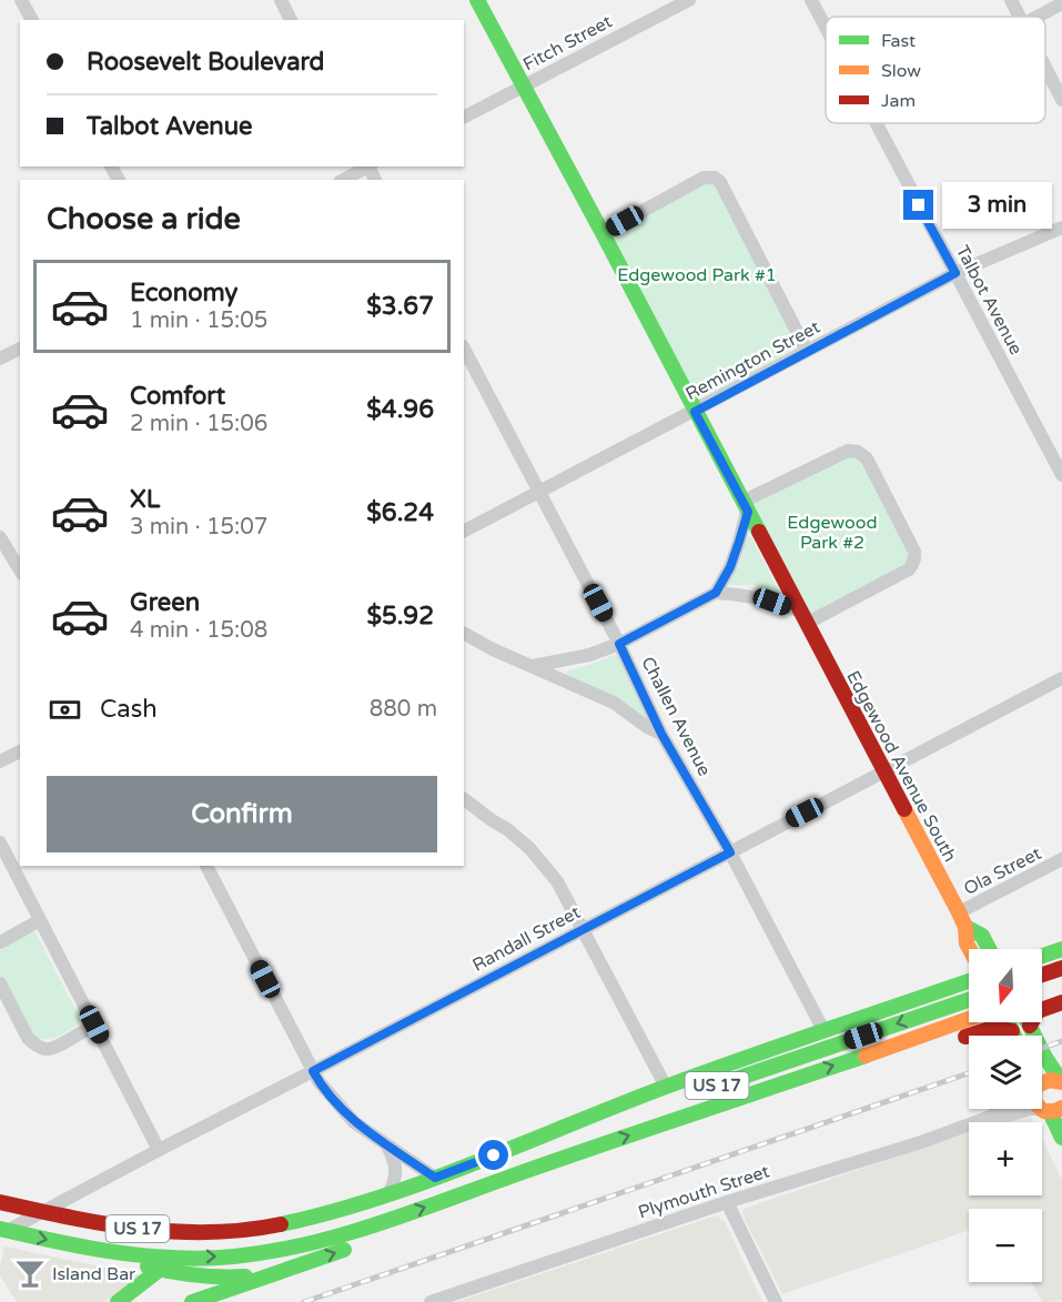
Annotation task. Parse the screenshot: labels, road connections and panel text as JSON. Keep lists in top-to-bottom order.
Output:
{
  "streets": {
    "main road": ["Edgewood Avenue South", "US 17"],
    "street": [
      "Fitch Street",
      "Talbot Avenue",
      "Remington Street",
      "Challen Avenue",
      "Ola Street",
      "Randall Street",
      "Plymouth Street"
    ]
  },
  "crossings": [
    ["Talbot Avenue", "Remington Street"],
    ["Remington Street", "Challen Avenue"],
    ["Challen Avenue", "Randall Street"],
    ["Edgewood Avenue South", "Ola Street"],
    ["Edgewood Avenue South", "Randall Street"],
    ["Randall Street", "US 17"]
  ],
  "parks": ["Edgewood Park #1", "Edgewood Park #2"],
  "places": {
    "bar": ["Island Bar"]
  },
  "legend": ["Fast", "Slow", "Jam"],
  "north": "bottom",
  "page": {
    "banner": ["Roosevelt Boulevard", "Talbot Avenue"],
    "heading": "Choose a ride",
    "bubble": "3 min",
    "list": [
      {
        "name": "Economy",
        "note": "1 min · 15:05",
        "value": "$3.67"
      },
      {
        "name": "Comfort",
        "note": "2 min · 15:06",
        "value": "$4.96"
      },
      {
        "name": "XL",
        "note": "3 min · 15:07",
        "value": "$6.24"
      },
      {
        "name": "Green",
        "note": "4 min · 15:08",
        "value": "$5.92"
      }
    ],
    "pay": ["Cash", "880 m"],
    "buttons": "Confirm",
    "map_buttons": ["+", "−"]
  }
}
